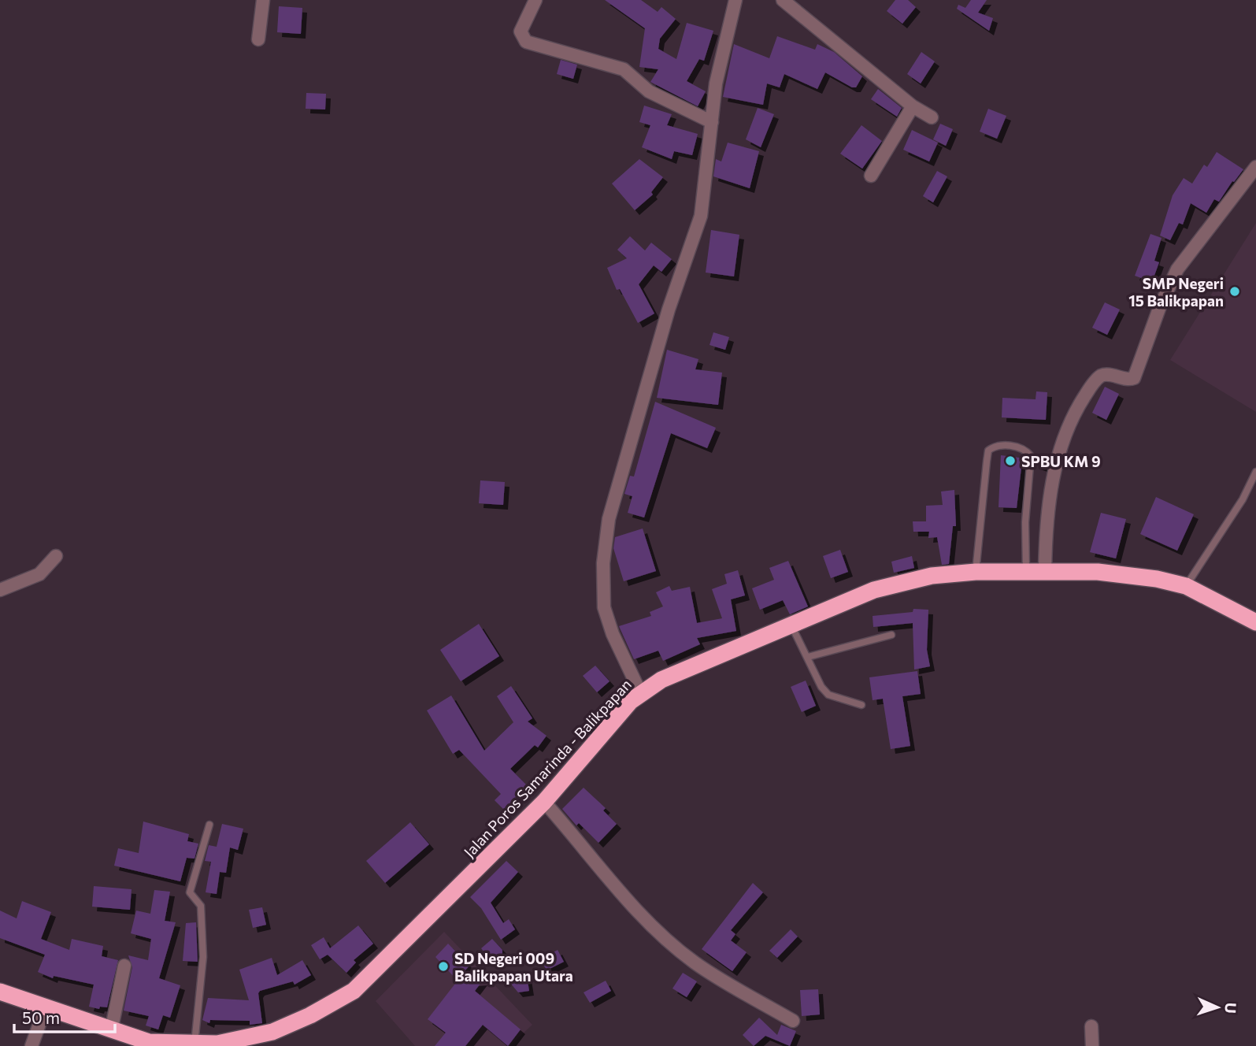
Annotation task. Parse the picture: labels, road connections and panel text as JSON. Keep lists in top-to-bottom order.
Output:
{
  "streets": {
    "highway": ["Jalan Poros Samarinda - Balikpapan"]
  },
  "places": ["SMP Negeri 15 Balikpapan", "SPBU KM 9", "SD Negeri 009 Balikpapan Utara"],
  "scale_bar": "50 m",
  "north": "right"
}
